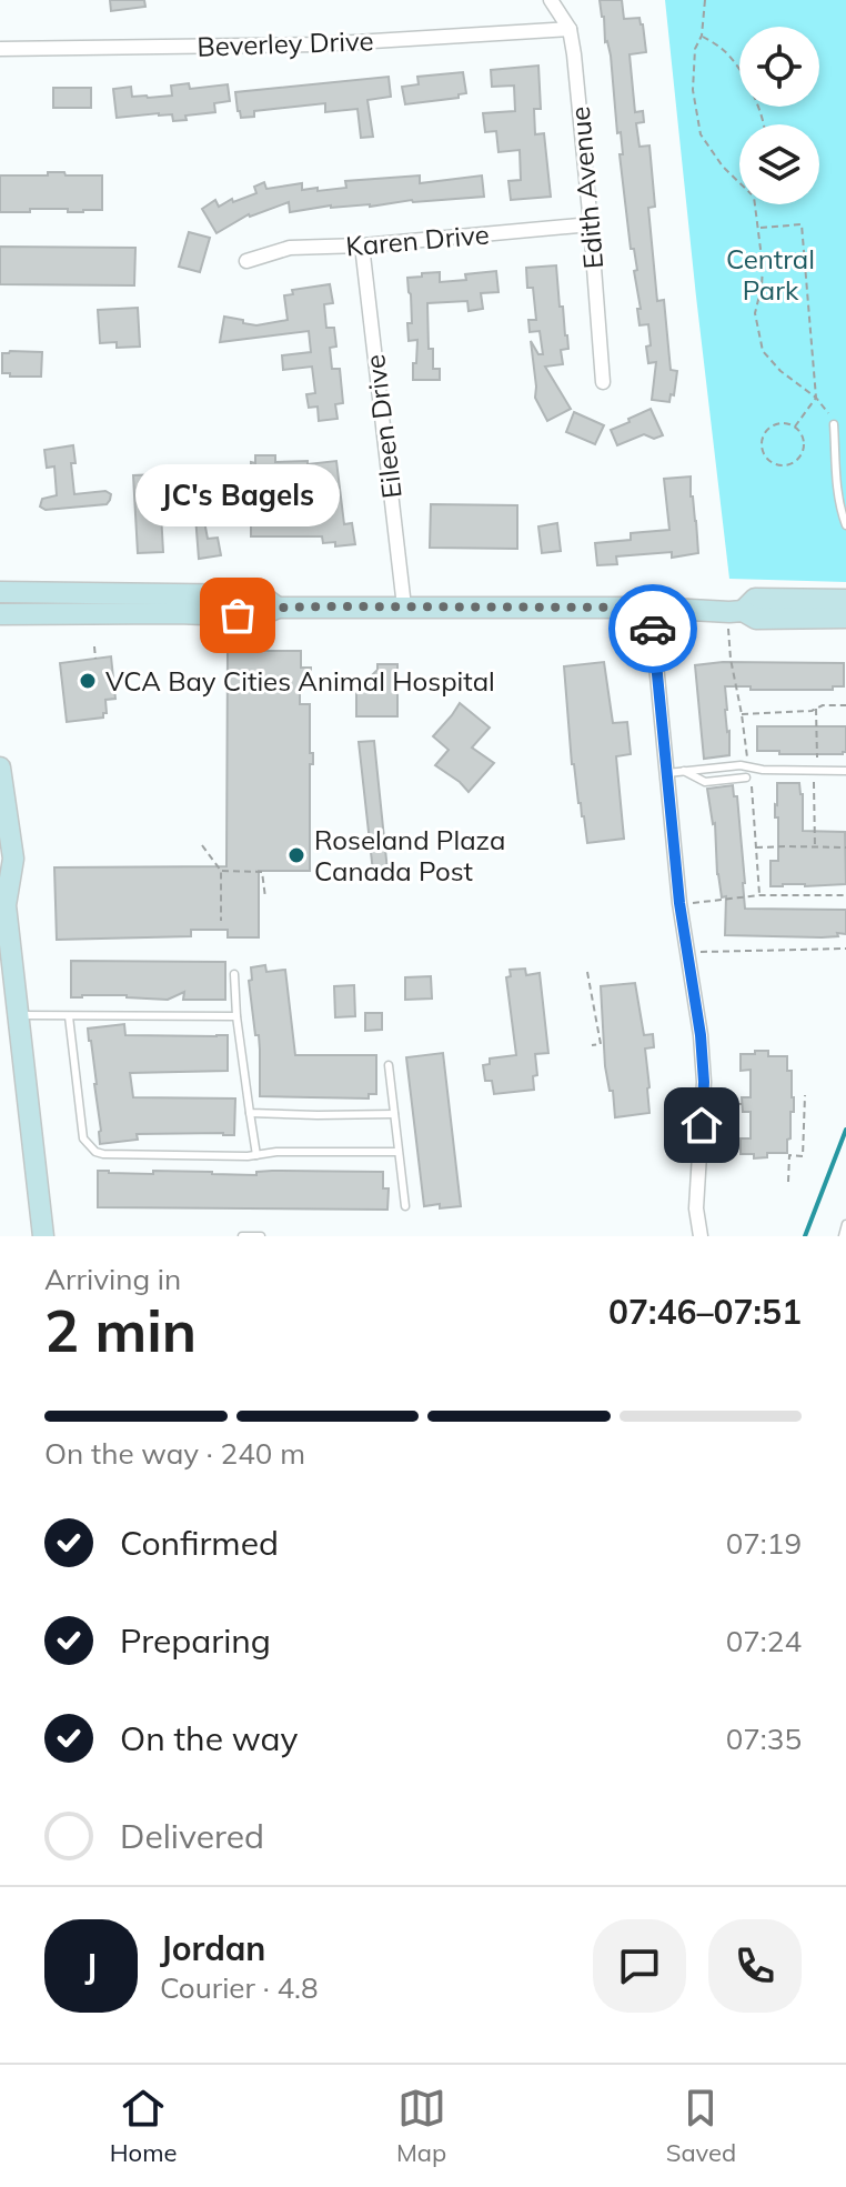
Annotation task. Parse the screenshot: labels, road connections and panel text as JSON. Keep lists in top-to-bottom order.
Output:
{
  "streets": {
    "street": [
      "Beverley Drive",
      "Edith Avenue",
      "Karen Drive",
      "Eileen Drive"
    ]
  },
  "crossings": [
    ["Beverley Drive", "Edith Avenue"],
    ["Edith Avenue", "Karen Drive"],
    ["Karen Drive", "Eileen Drive"]
  ],
  "parks": ["Central Park"],
  "places": ["JC's Bagels", "VCA Bay Cities Animal Hospital", "Roseland Plaza Canada Post"],
  "page": {
    "bubble": "JC's Bagels",
    "heading": ["2 min", "Arriving in", "07:46–07:51"],
    "panel": ["Jordan", "Courier · 4.8"],
    "bar": "On the way · 240 m",
    "list": [
      ["Confirmed", "07:19"],
      ["Preparing", "07:24"],
      ["On the way", "07:35"],
      "Delivered"
    ],
    "round": "J",
    "tabs": ["Home", "Map", "Saved"]
  }
}
